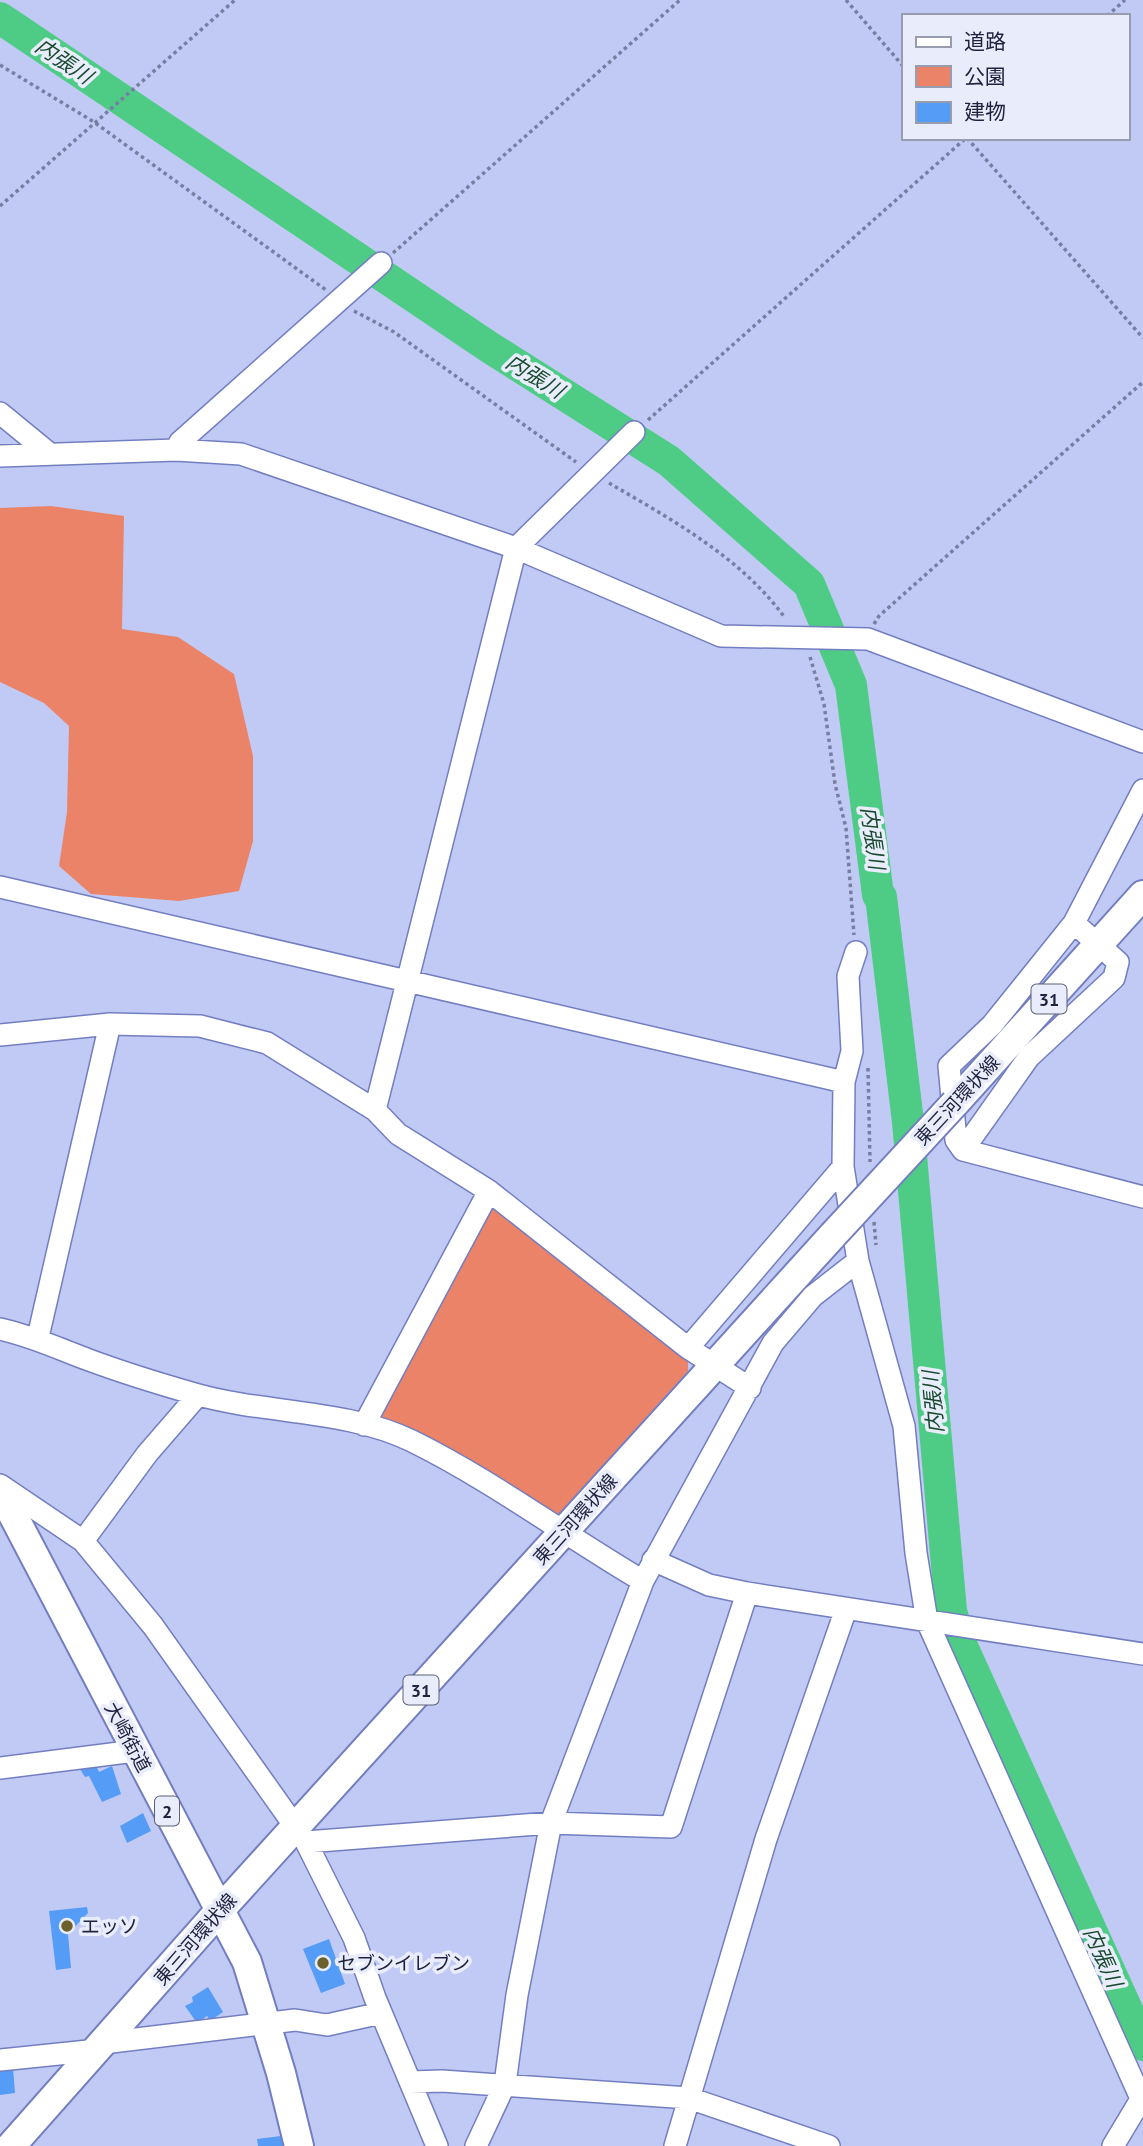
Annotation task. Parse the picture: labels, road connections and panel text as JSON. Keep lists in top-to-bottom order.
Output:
{
  "streets": {
    "main road": [
      "31",
      "東三河環状線",
      "大崎街道",
      "2"
    ]
  },
  "crossings": [
    ["東三河環状線", "大崎街道"]
  ],
  "water": ["内張川"],
  "places": ["エッソ", "セブンイレブン"],
  "legend": ["道路", "公園", "建物"]
}
